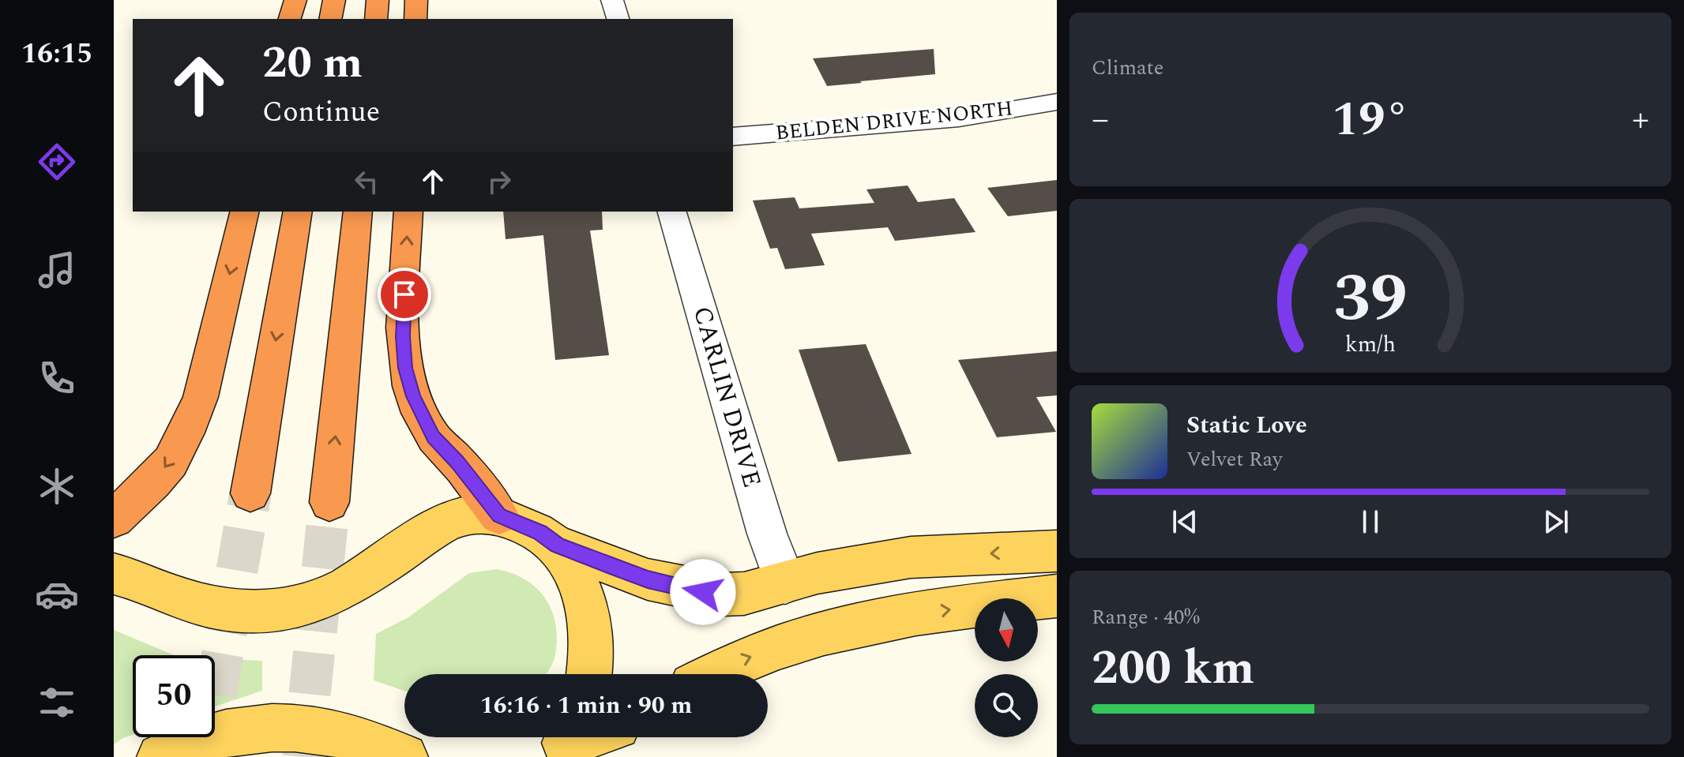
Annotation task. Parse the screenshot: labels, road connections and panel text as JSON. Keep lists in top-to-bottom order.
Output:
{
  "streets": {
    "street": ["BELDEN DRIVE NORTH", "CARLIN DRIVE"]
  },
  "north": "bottom",
  "page": {
    "tabs": "16:15",
    "tile": [
      "Climate",
      ["Range · 40%", "200 km"]
    ],
    "turn": ["20 m", "Continue"],
    "heat": ["−", "19°", "+"],
    "song": ["Static Love", "Velvet Ray"],
    "limit": "50",
    "trip": "16:16 · 1 min · 90 m",
    "gauge": ["39", "km/h"]
  }
}
